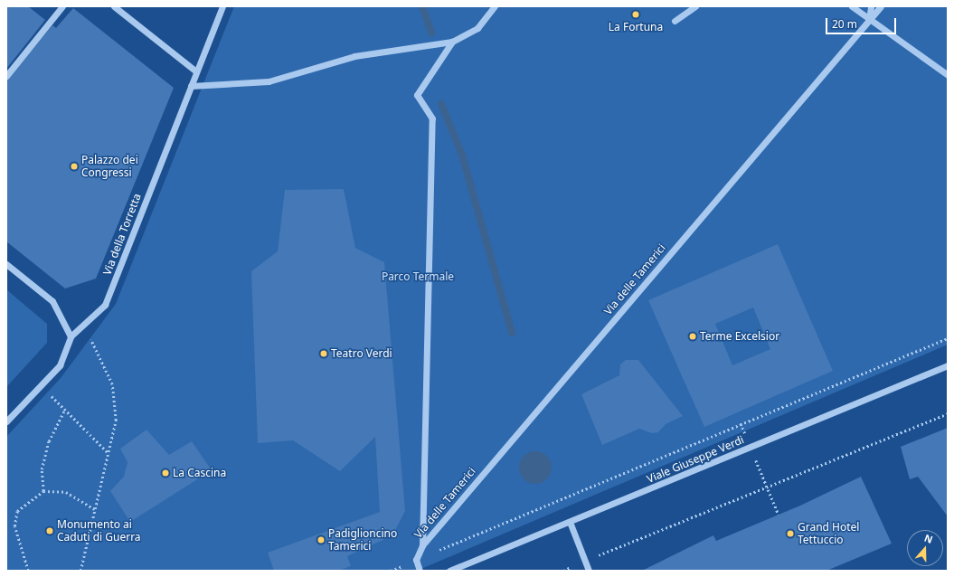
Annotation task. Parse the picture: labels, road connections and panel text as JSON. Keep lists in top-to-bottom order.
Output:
{
  "streets": {
    "street": ["Via della Torretta", "Via delle Tamerici", "Viale Giuseppe Verdi"]
  },
  "parks": ["Parco Termale"],
  "places": [
    "La Fortuna",
    "Palazzo dei Congressi",
    "Terme Excelsior",
    "Teatro Verdi",
    "La Cascina",
    "Monumento ai Caduti di Guerra",
    "Grand Hotel Tettuccio",
    "Padiglioncino Tamerici"
  ],
  "scale_bar": "20 m",
  "north": "top"
}
